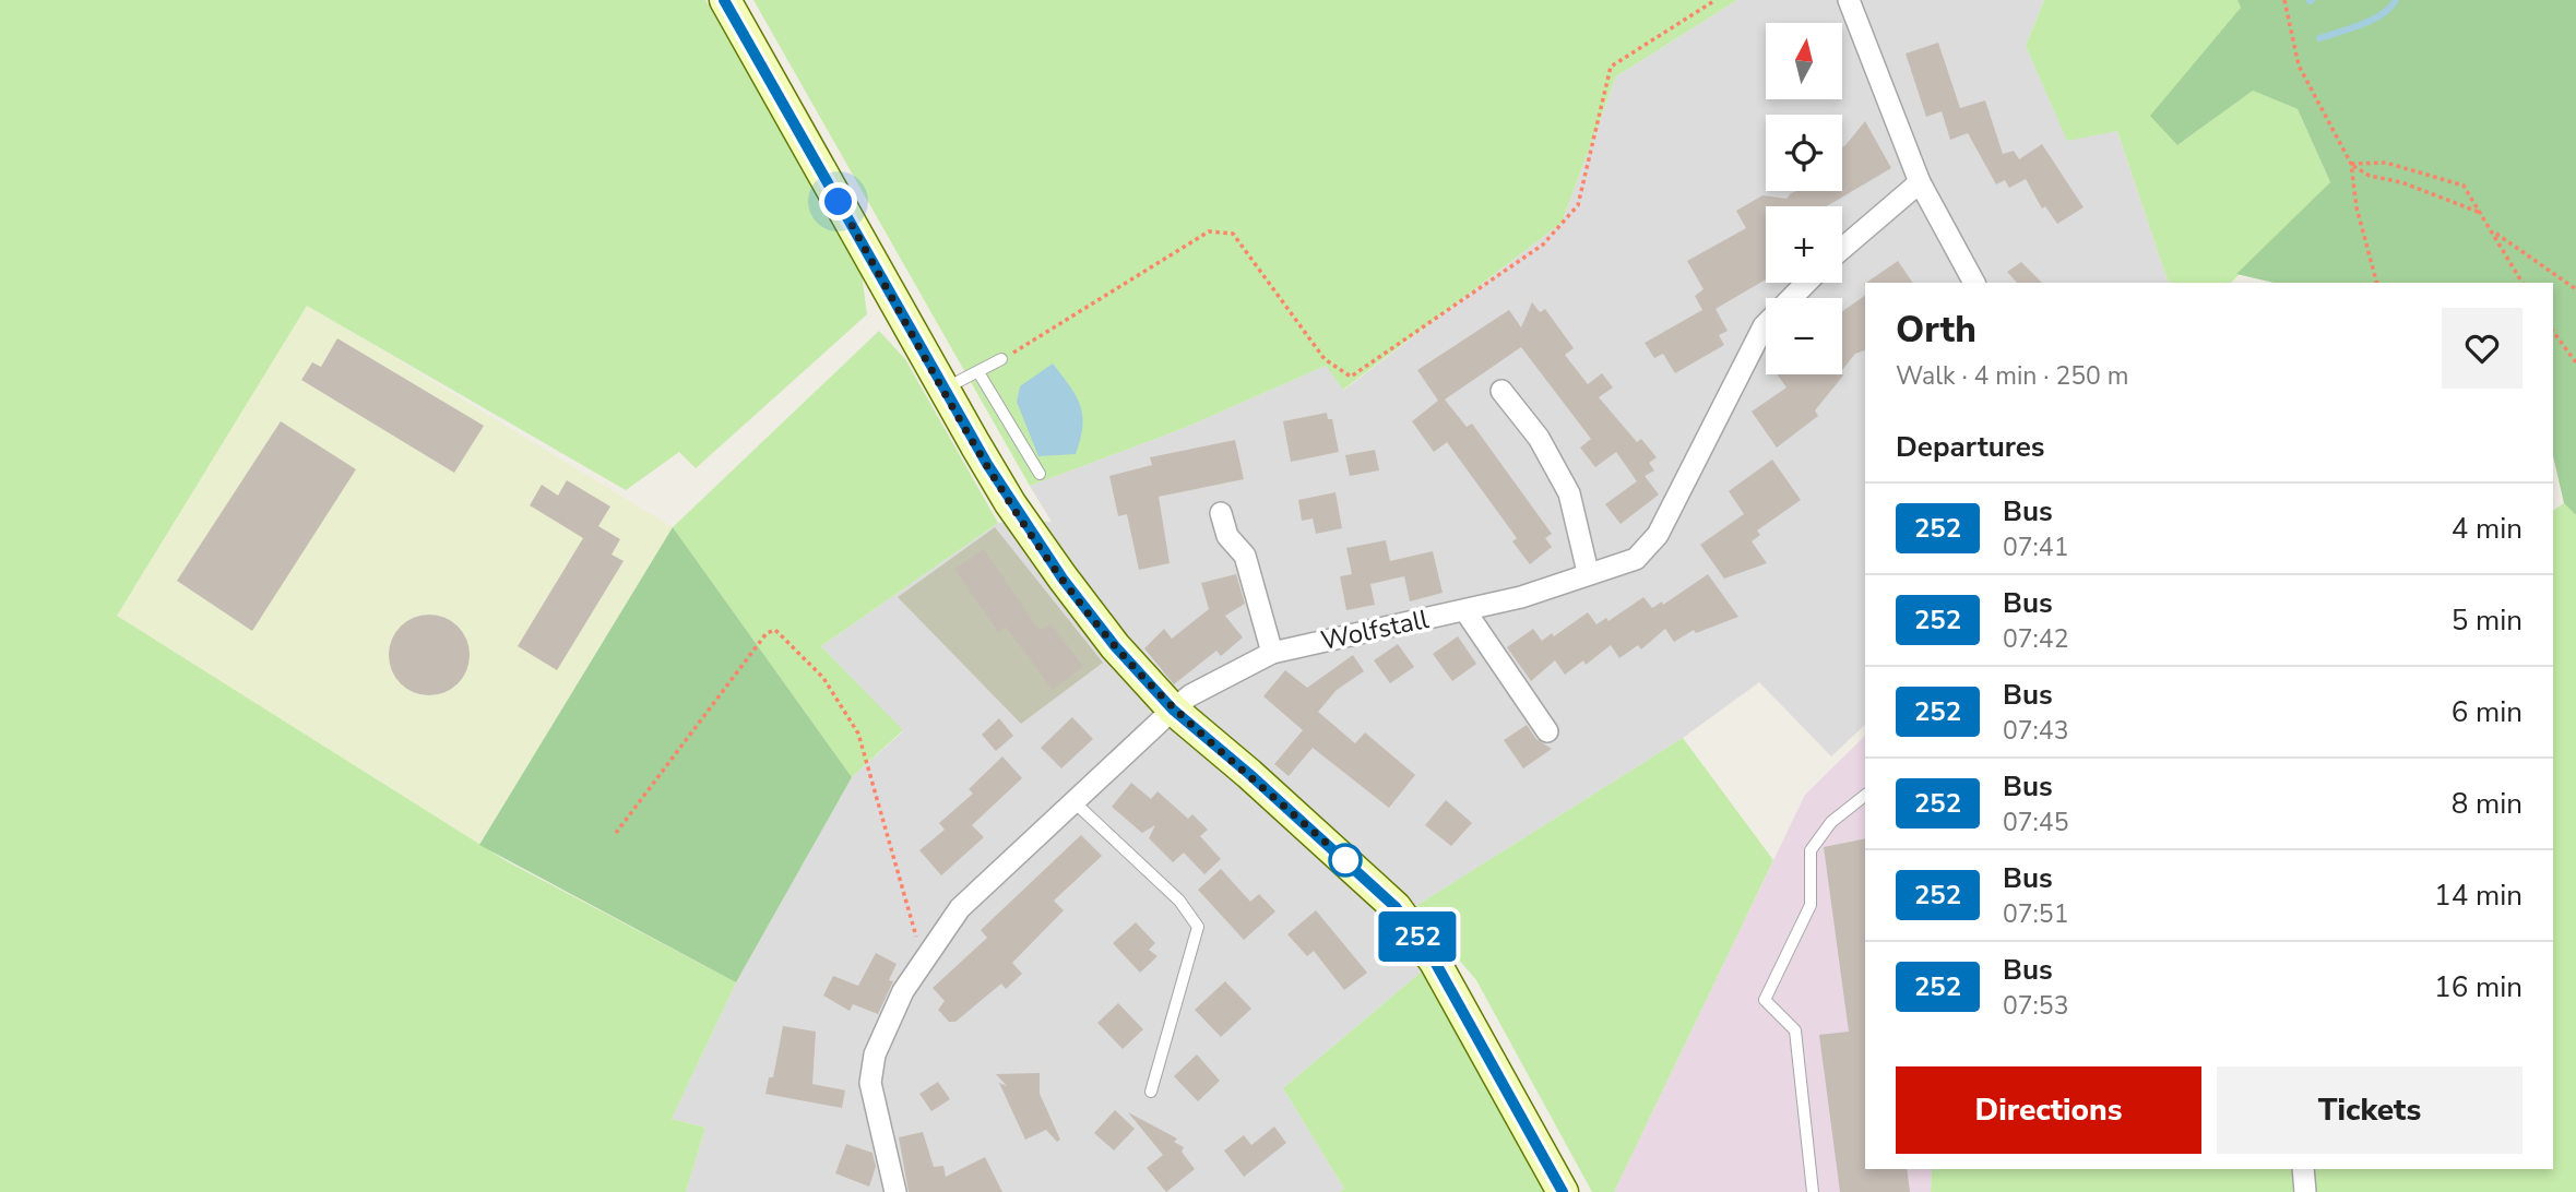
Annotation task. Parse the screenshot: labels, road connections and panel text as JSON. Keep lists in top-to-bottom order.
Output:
{
  "streets": {
    "street": ["Wolfstall"]
  },
  "lines": ["bus line 252"],
  "north": "top",
  "page": {
    "on_map": "252",
    "map_buttons": ["+", "−"],
    "heading": [
      ["Orth", "Walk · 4 min · 250 m"],
      "Departures"
    ],
    "list": [
      {
        "mark": "252",
        "name": "Bus",
        "note": "07:41",
        "value": "4 min"
      },
      {
        "mark": "252",
        "name": "Bus",
        "note": "07:42",
        "value": "5 min"
      },
      {
        "mark": "252",
        "name": "Bus",
        "note": "07:43",
        "value": "6 min"
      },
      {
        "mark": "252",
        "name": "Bus",
        "note": "07:45",
        "value": "8 min"
      },
      {
        "mark": "252",
        "name": "Bus",
        "note": "07:51",
        "value": "14 min"
      },
      {
        "mark": "252",
        "name": "Bus",
        "note": "07:53",
        "value": "16 min"
      }
    ],
    "buttons": ["Directions", "Tickets"]
  }
}
